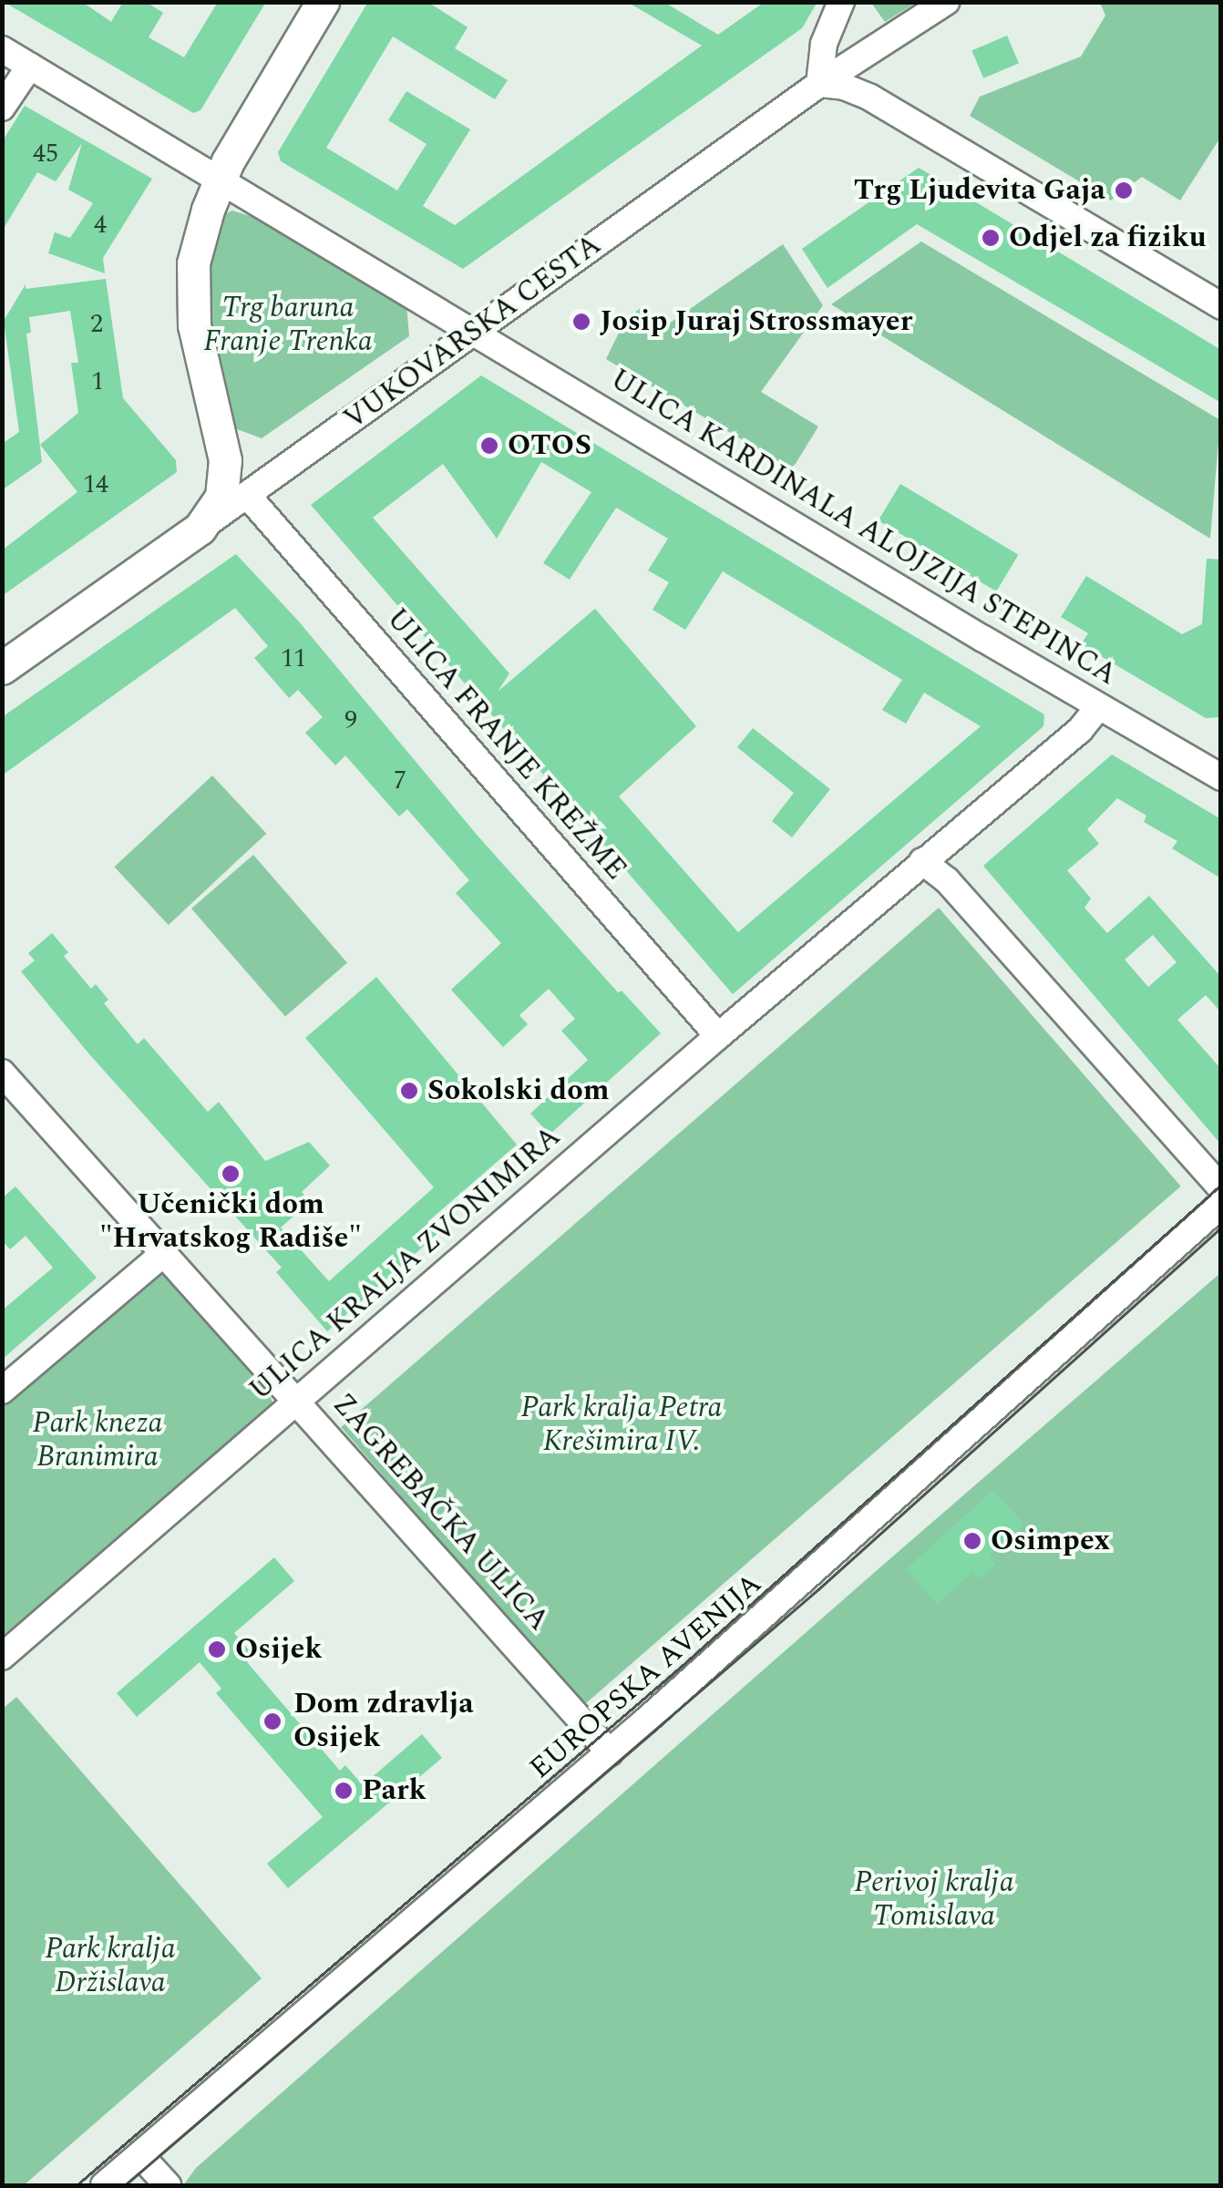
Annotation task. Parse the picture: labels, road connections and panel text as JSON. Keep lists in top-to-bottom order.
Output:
{
  "streets": {
    "main road": ["VUKOVARSKA CESTA"],
    "street": [
      "ULICA KARDINALA ALOJZIJA STEPINCA",
      "ULICA FRANJE KREŽME",
      "ULICA KRALJA ZVONIMIRA",
      "ZAGREBAČKA ULICA",
      "EUROPSKA AVENIJA"
    ]
  },
  "crossings": [
    ["VUKOVARSKA CESTA", "ULICA KARDINALA ALOJZIJA STEPINCA"],
    ["VUKOVARSKA CESTA", "ULICA FRANJE KREŽME"],
    ["ULICA KARDINALA ALOJZIJA STEPINCA", "ULICA KRALJA ZVONIMIRA"],
    ["ULICA FRANJE KREŽME", "ULICA KRALJA ZVONIMIRA"],
    ["ULICA KRALJA ZVONIMIRA", "ZAGREBAČKA ULICA"],
    ["ZAGREBAČKA ULICA", "EUROPSKA AVENIJA"]
  ],
  "parks": [
    "Trg baruna Franje Trenka",
    "Park kralja Petra Krešimira IV.",
    "Park kneza Branimira",
    "Perivoj kralja Tomislava",
    "Park kralja Držislava"
  ],
  "places": [
    "Trg Ljudevita Gaja",
    "Odjel za fiziku",
    "Josip Juraj Strossmayer",
    "OTOS",
    "Sokolski dom",
    "Učenički dom \"Hrvatskog Radiše\"",
    "Osimpex",
    "Osijek",
    "Dom zdravlja Osijek",
    "Park"
  ],
  "house_numbers": [
    "45",
    "4",
    "2",
    "1",
    "14",
    "11",
    "9",
    "7"
  ]
}
